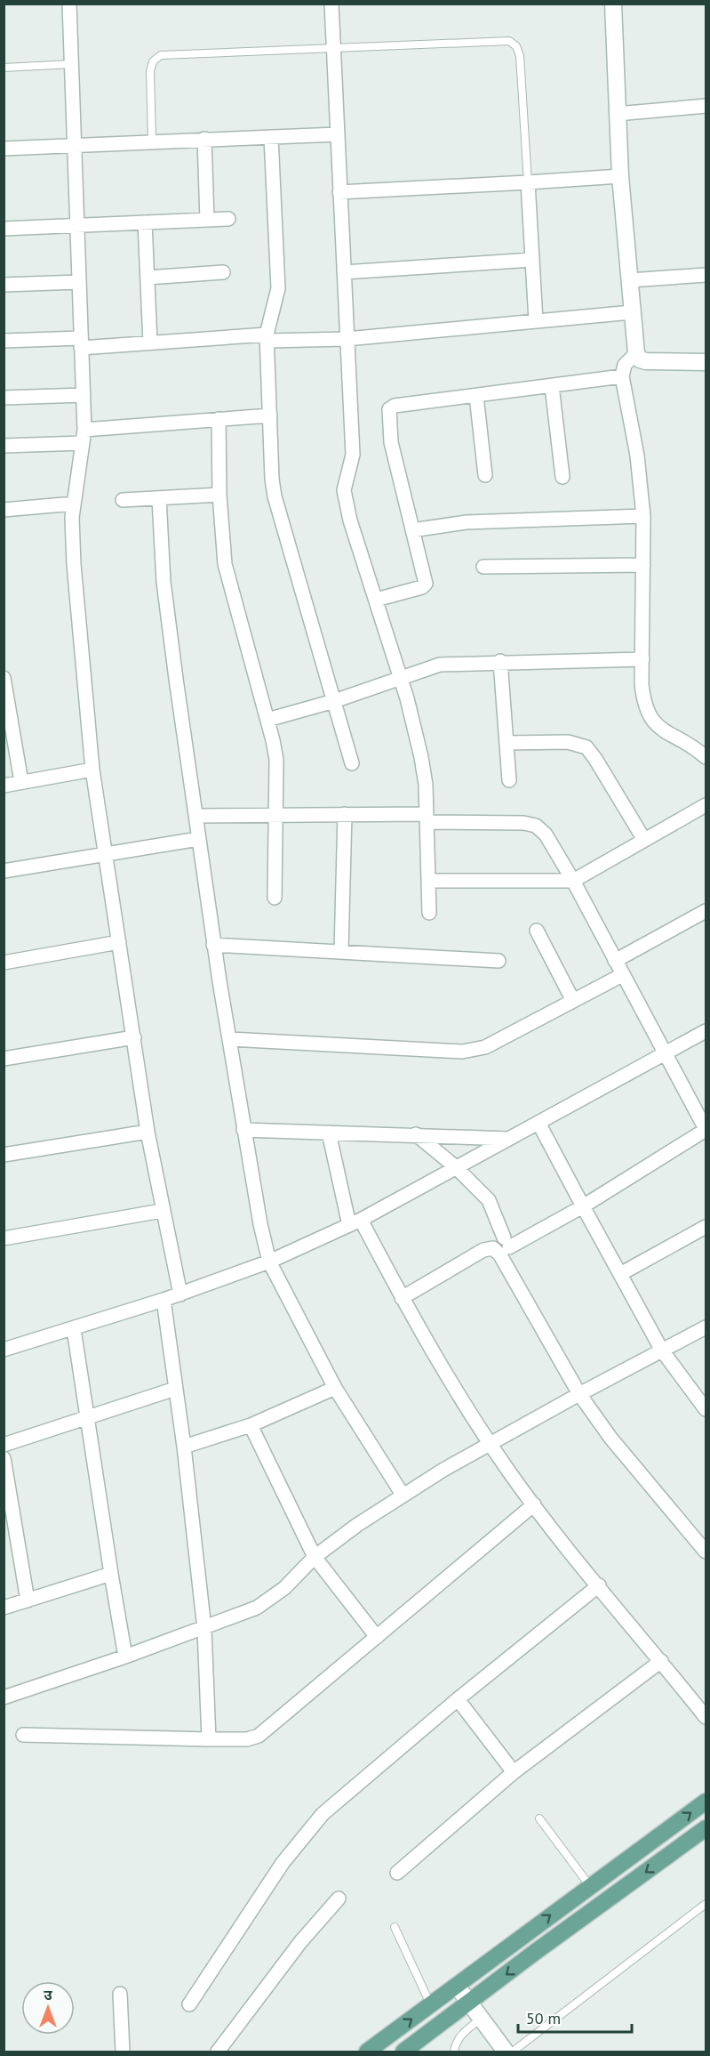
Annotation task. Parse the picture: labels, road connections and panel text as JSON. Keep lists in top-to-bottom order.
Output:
{
  "scale_bar": "50 m",
  "north": "top"
}
